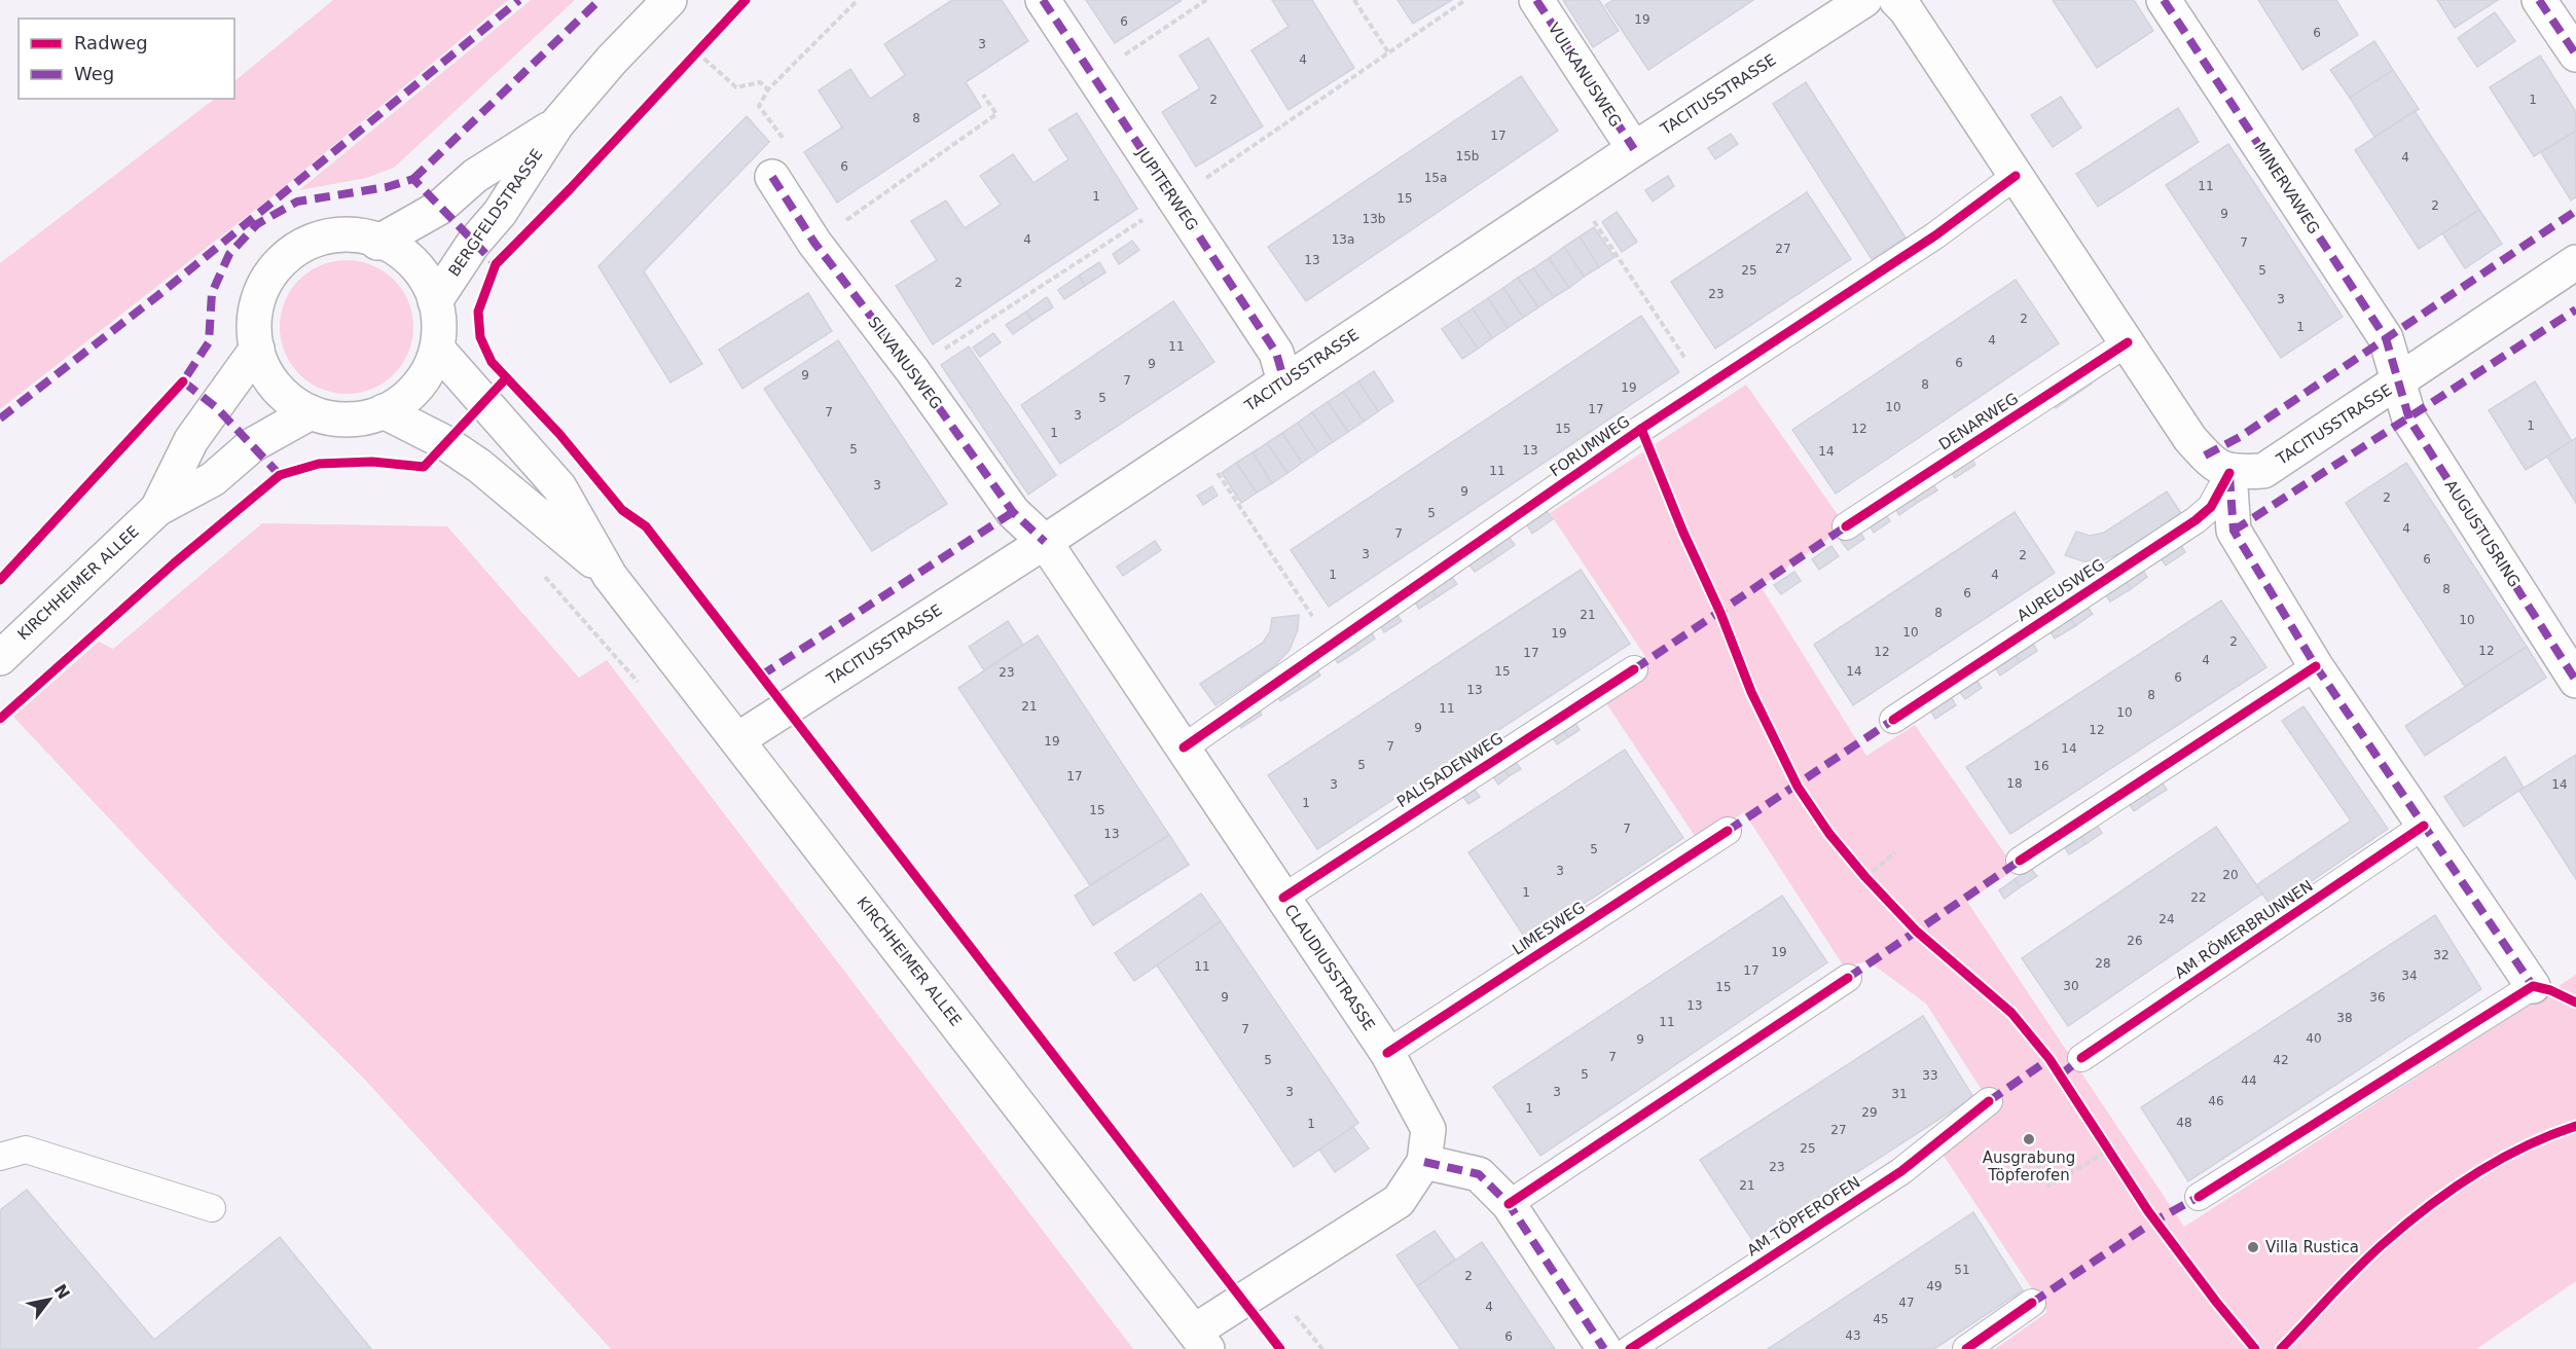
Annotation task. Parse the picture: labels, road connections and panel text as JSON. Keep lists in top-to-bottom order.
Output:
{
  "streets": {
    "street": [
      "VULKANUSWEG",
      "TACITUSSTRASSE",
      "MINERVAWEG",
      "JUPITERWEG",
      "BERGFELDSTRASSE",
      "SILVANUSWEG",
      "AUGUSTUSRING",
      "KIRCHHEIMER ALLEE",
      "CLAUDIUSSTRASSE"
    ],
    "lane": [
      "DENARWEG",
      "FORUMWEG",
      "AUREUSWEG",
      "PALISADENWEG",
      "LIMESWEG",
      "AM RÖMERBRUNNEN",
      "AM TÖPFEROFEN"
    ]
  },
  "crossings": [
    ["VULKANUSWEG", "TACITUSSTRASSE"],
    ["TACITUSSTRASSE", "MINERVAWEG"],
    ["TACITUSSTRASSE", "JUPITERWEG"],
    ["TACITUSSTRASSE", "SILVANUSWEG"],
    ["TACITUSSTRASSE", "AUGUSTUSRING"],
    ["TACITUSSTRASSE", "KIRCHHEIMER ALLEE"],
    ["TACITUSSTRASSE", "AUREUSWEG"],
    ["TACITUSSTRASSE", "CLAUDIUSSTRASSE"],
    ["MINERVAWEG", "AUGUSTUSRING"],
    ["BERGFELDSTRASSE", "KIRCHHEIMER ALLEE"],
    ["SILVANUSWEG", "CLAUDIUSSTRASSE"],
    ["FORUMWEG", "CLAUDIUSSTRASSE"],
    ["KIRCHHEIMER ALLEE", "CLAUDIUSSTRASSE"],
    ["PALISADENWEG", "CLAUDIUSSTRASSE"],
    ["LIMESWEG", "CLAUDIUSSTRASSE"]
  ],
  "places": ["Ausgrabung Töpferofen", "Villa Rustica"],
  "house_numbers": [
    "19",
    "6",
    "6",
    "3",
    "4",
    "2",
    "1",
    "8",
    "17",
    "15b",
    "4",
    "6",
    "15a",
    "11",
    "1",
    "15",
    "2",
    "9",
    "13b",
    "4",
    "13a",
    "7",
    "27",
    "13",
    "25",
    "5",
    "2",
    "23",
    "3",
    "2",
    "1",
    "4",
    "11",
    "6",
    "9",
    "9",
    "7",
    "8",
    "19",
    "5",
    "10",
    "17",
    "7",
    "3",
    "1",
    "15",
    "12",
    "1",
    "5",
    "13",
    "14",
    "11",
    "3",
    "9",
    "2",
    "5",
    "4",
    "7",
    "3",
    "2",
    "6",
    "1",
    "4",
    "8",
    "6",
    "8",
    "21",
    "10",
    "10",
    "19",
    "2",
    "12",
    "12",
    "17",
    "4",
    "15",
    "14",
    "23",
    "6",
    "13",
    "8",
    "21",
    "11",
    "10",
    "9",
    "12",
    "19",
    "7",
    "14",
    "5",
    "16",
    "17",
    "18",
    "3",
    "14",
    "1",
    "15",
    "7",
    "13",
    "5",
    "3",
    "20",
    "1",
    "22",
    "24",
    "26",
    "19",
    "32",
    "28",
    "11",
    "17",
    "34",
    "30",
    "15",
    "9",
    "36",
    "13",
    "38",
    "11",
    "7",
    "40",
    "9",
    "7",
    "5",
    "42",
    "5",
    "33",
    "44",
    "3",
    "3",
    "31",
    "46",
    "1",
    "29",
    "48",
    "1",
    "27",
    "25",
    "23",
    "21",
    "51",
    "2",
    "49",
    "47",
    "4",
    "45",
    "43",
    "6"
  ],
  "legend": ["Radweg", "Weg"],
  "north": "top right"
}
